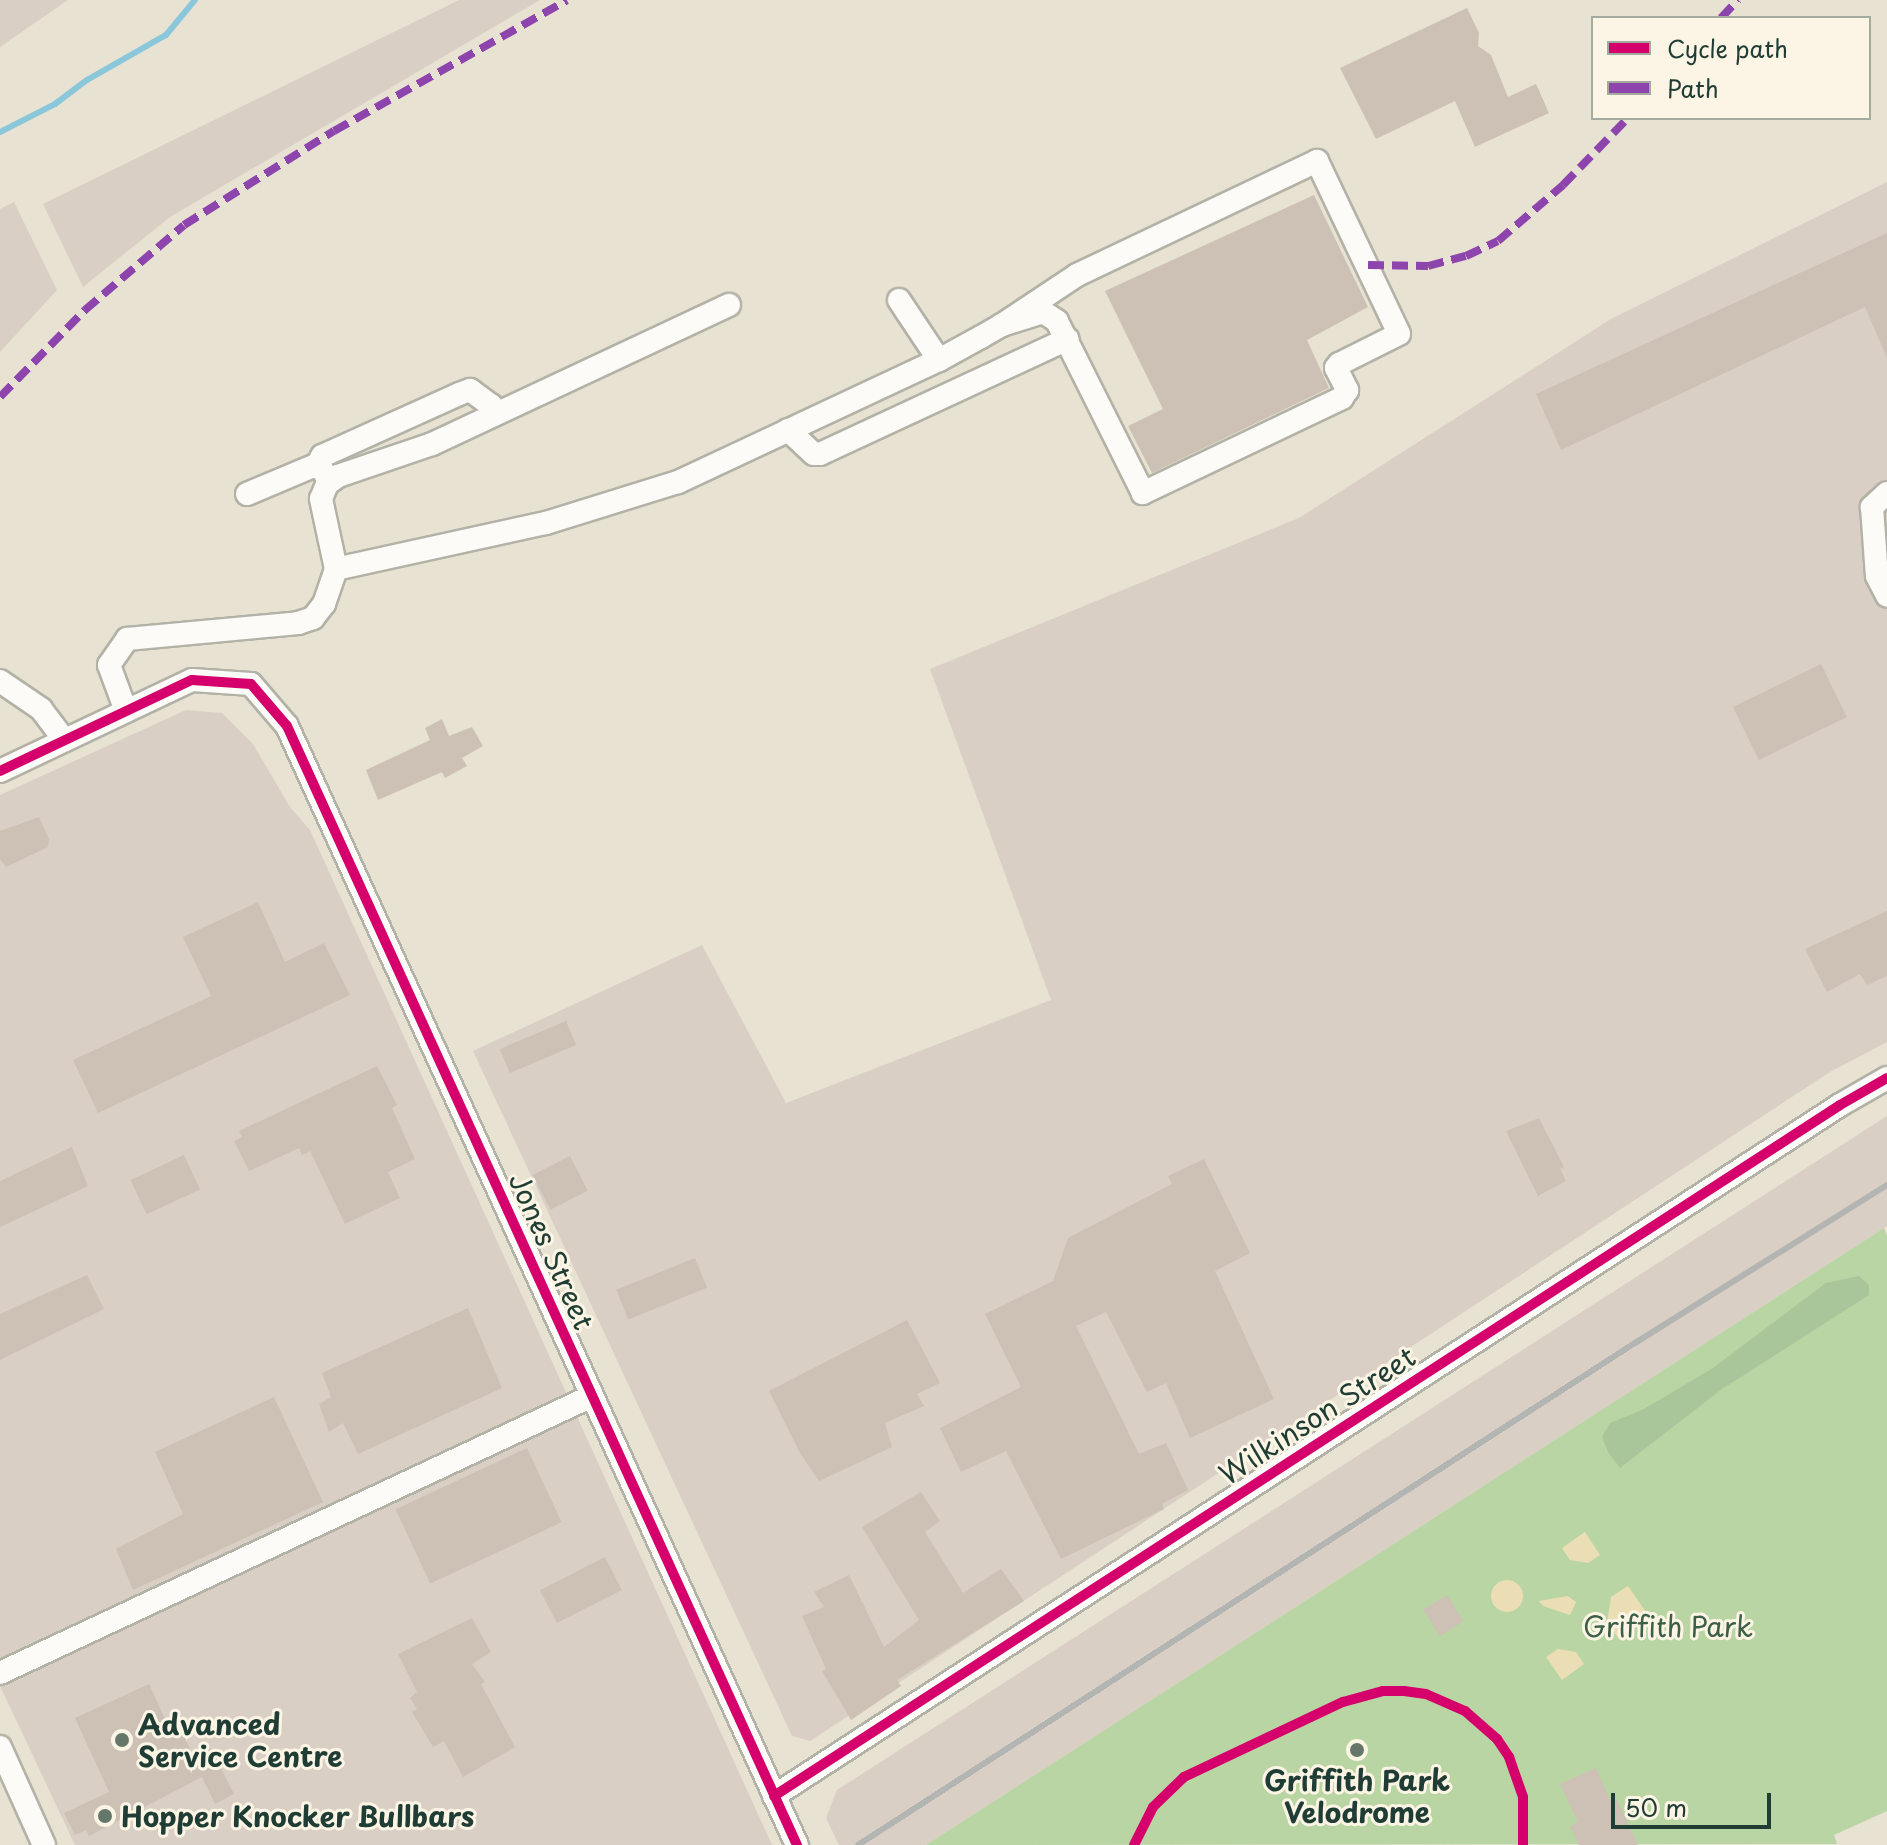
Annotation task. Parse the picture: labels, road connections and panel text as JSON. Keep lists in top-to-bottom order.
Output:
{
  "streets": {
    "street": ["Jones Street", "Wilkinson Street"]
  },
  "crossings": [
    ["Jones Street", "Wilkinson Street"]
  ],
  "parks": ["Griffith Park"],
  "places": ["Advanced Service Centre", "Griffith Park Velodrome", "Hopper Knocker Bullbars"],
  "legend": ["Cycle path", "Path"],
  "scale_bar": "50 m"
}
